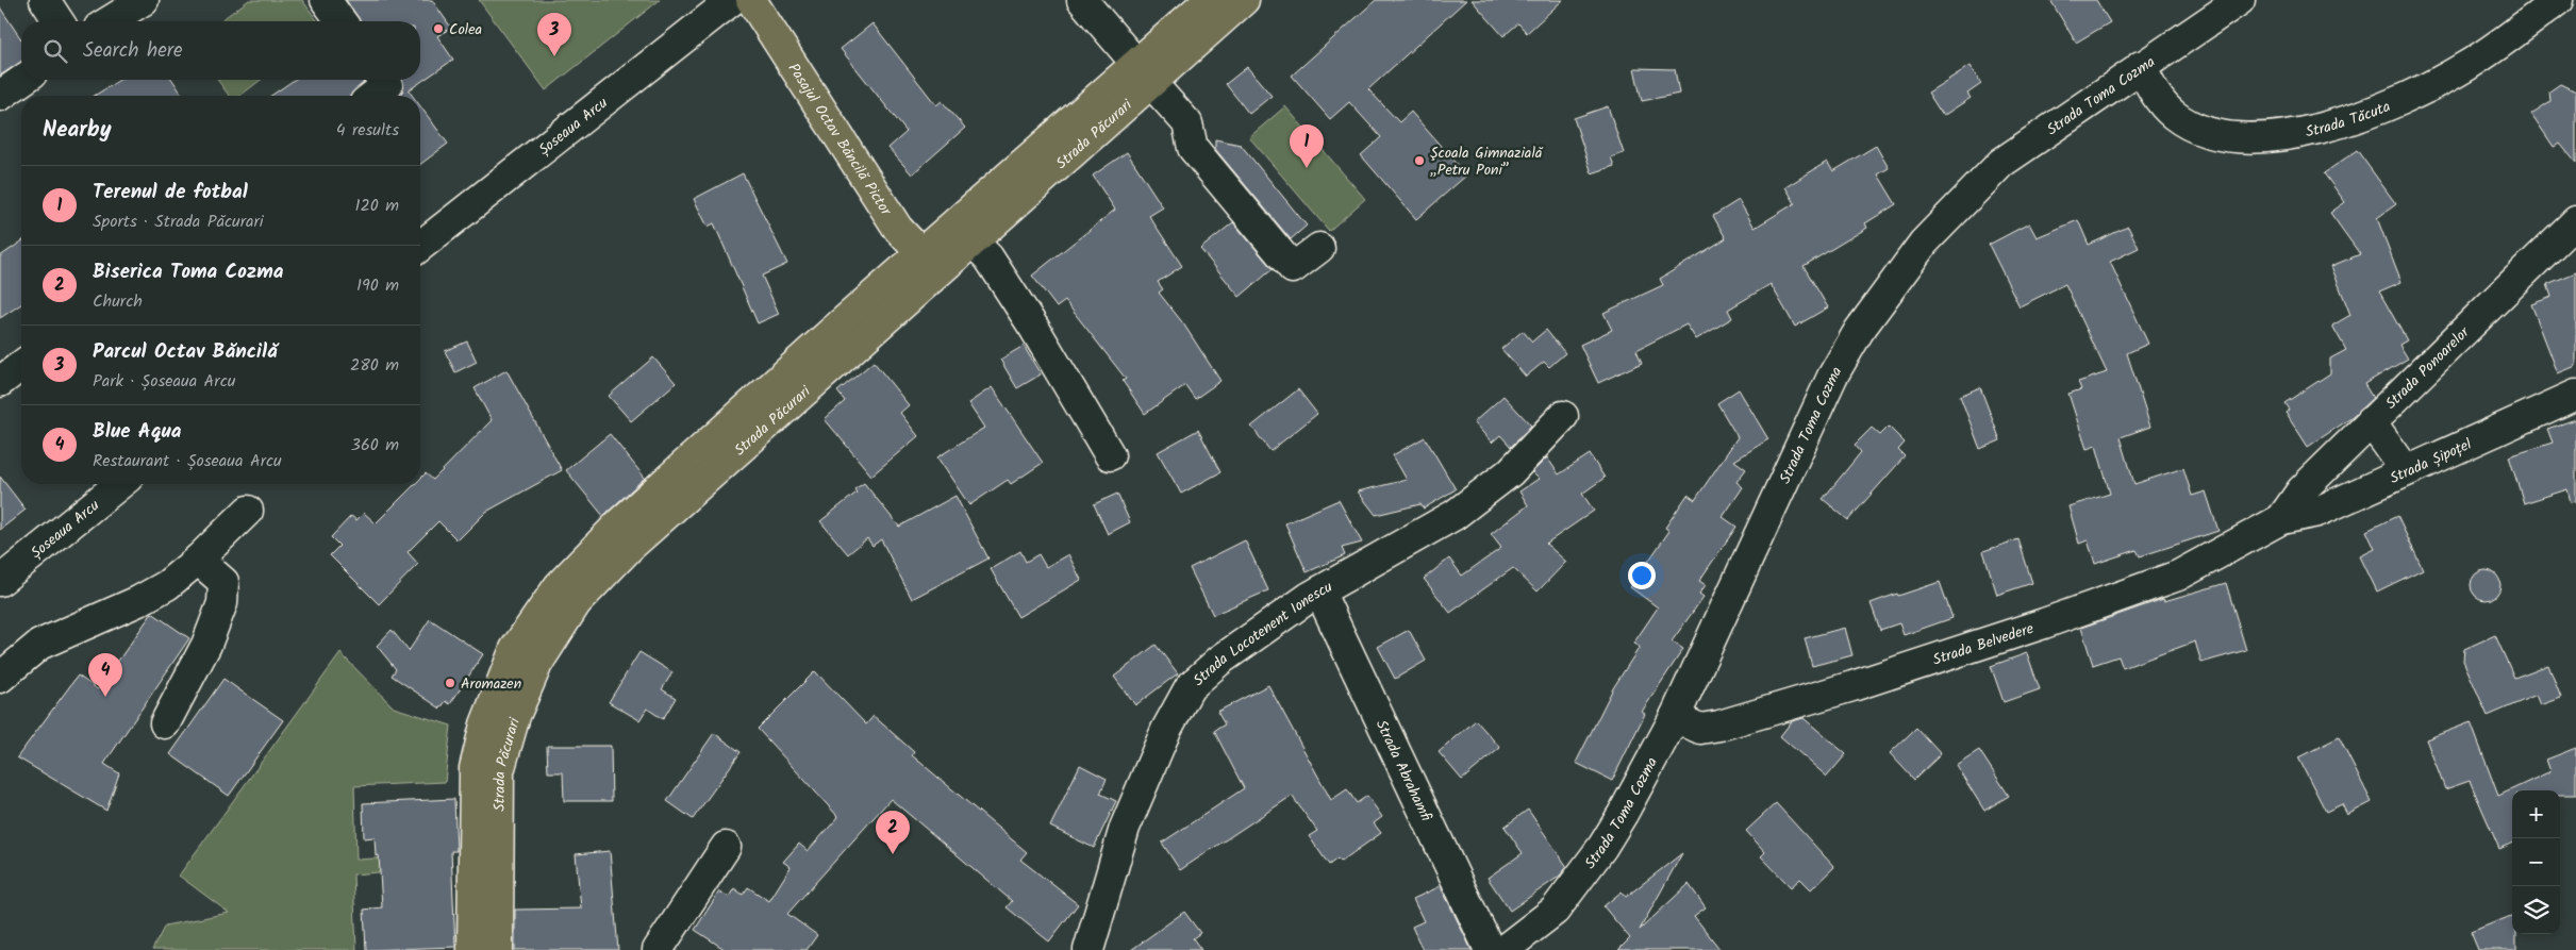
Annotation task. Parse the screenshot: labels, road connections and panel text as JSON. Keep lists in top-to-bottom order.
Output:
{
  "streets": {
    "main road": ["Strada Păcurari", "Pasajul Octav Băncilă Pictor"],
    "street": [
      "Strada Toma Cozma",
      "Strada Tăcuta",
      "Șoseaua Arcu",
      "Strada Ponoarelor",
      "Strada Șipoțel",
      "Strada Locotenent Ionescu",
      "Strada Belvedere",
      "Strada Abrahamfi"
    ]
  },
  "crossings": [
    ["Strada Toma Cozma", "Strada Tăcuta"],
    ["Strada Toma Cozma", "Strada Belvedere"],
    ["Strada Păcurari", "Pasajul Octav Băncilă Pictor"],
    ["Strada Ponoarelor", "Strada Șipoțel"],
    ["Strada Ponoarelor", "Strada Belvedere"],
    ["Strada Șipoțel", "Strada Belvedere"],
    ["Strada Locotenent Ionescu", "Strada Abrahamfi"]
  ],
  "places": ["Colea", "Şcoala Gimnazială „Petru Poni”", "Aromazen"],
  "page": {
    "pins": [
      "3",
      "1",
      "4",
      "2"
    ],
    "search": "Search here",
    "heading": ["Nearby", "4 results"],
    "list": [
      {
        "mark": "1",
        "name": "Terenul de fotbal",
        "note": "Sports · Strada Păcurari",
        "value": "120 m"
      },
      {
        "mark": "2",
        "name": "Biserica Toma Cozma",
        "note": "Church",
        "value": "190 m"
      },
      {
        "mark": "3",
        "name": "Parcul Octav Băncilă",
        "note": "Park · Șoseaua Arcu",
        "value": "280 m"
      },
      {
        "mark": "4",
        "name": "Blue Aqua",
        "note": "Restaurant · Șoseaua Arcu",
        "value": "360 m"
      }
    ],
    "map_buttons": ["+", "−"]
  }
}
